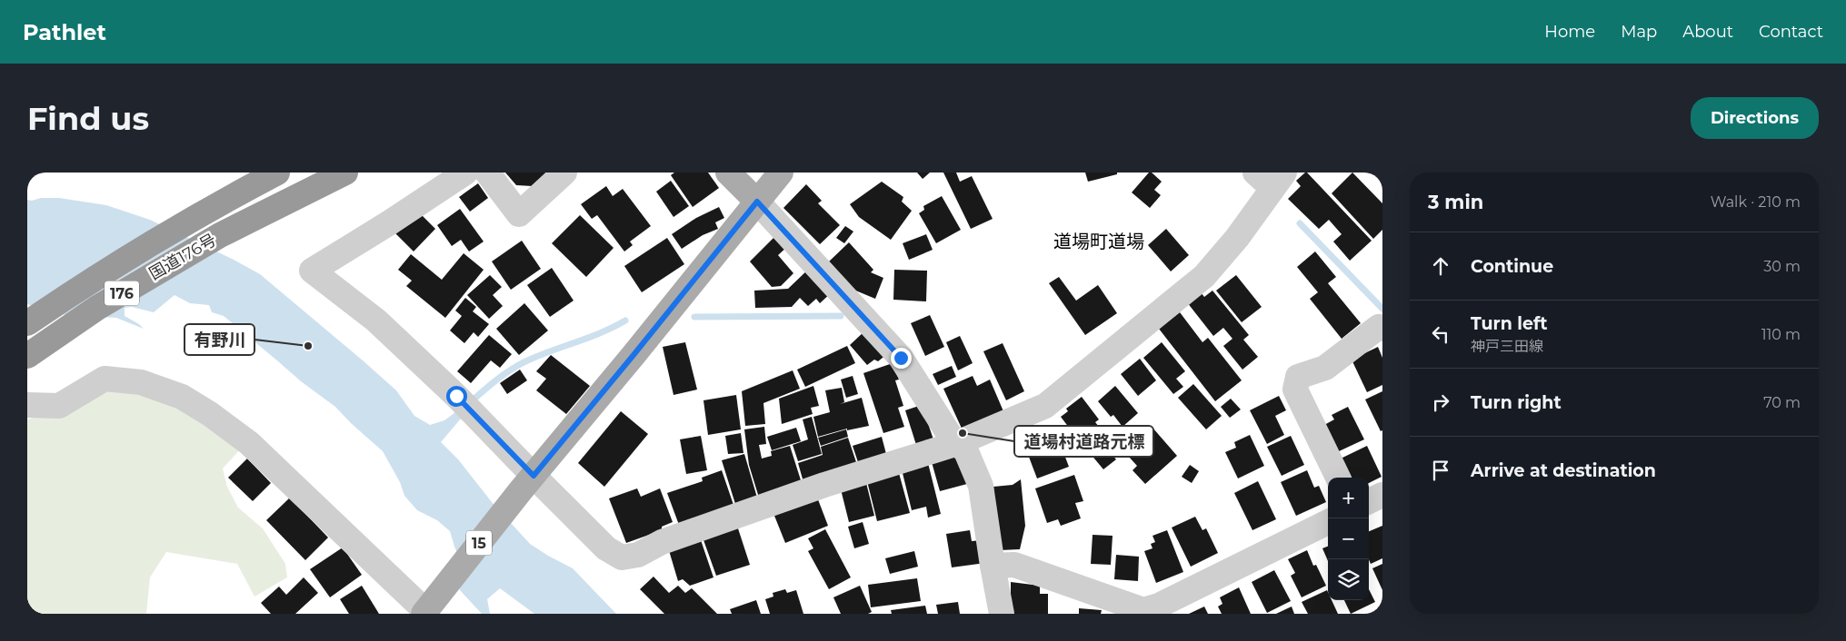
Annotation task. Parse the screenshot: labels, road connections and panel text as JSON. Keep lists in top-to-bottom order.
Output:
{
  "streets": {
    "highway": ["国道176号", "176"],
    "main road": ["15"]
  },
  "districts": ["道場町道場"],
  "places": ["有野川", "道場村道路元標"],
  "page": {
    "header": "Pathlet",
    "nav": [
      "Home",
      "Map",
      "About",
      "Contact"
    ],
    "buttons": "Directions",
    "title": "Find us",
    "heading": ["3 min", "Walk · 210 m"],
    "list": [
      ["Continue", "30 m"],
      ["Turn left", "神戸三田線", "110 m"],
      ["Turn right", "70 m"],
      "Arrive at destination"
    ],
    "map_buttons": ["+", "−"]
  }
}
